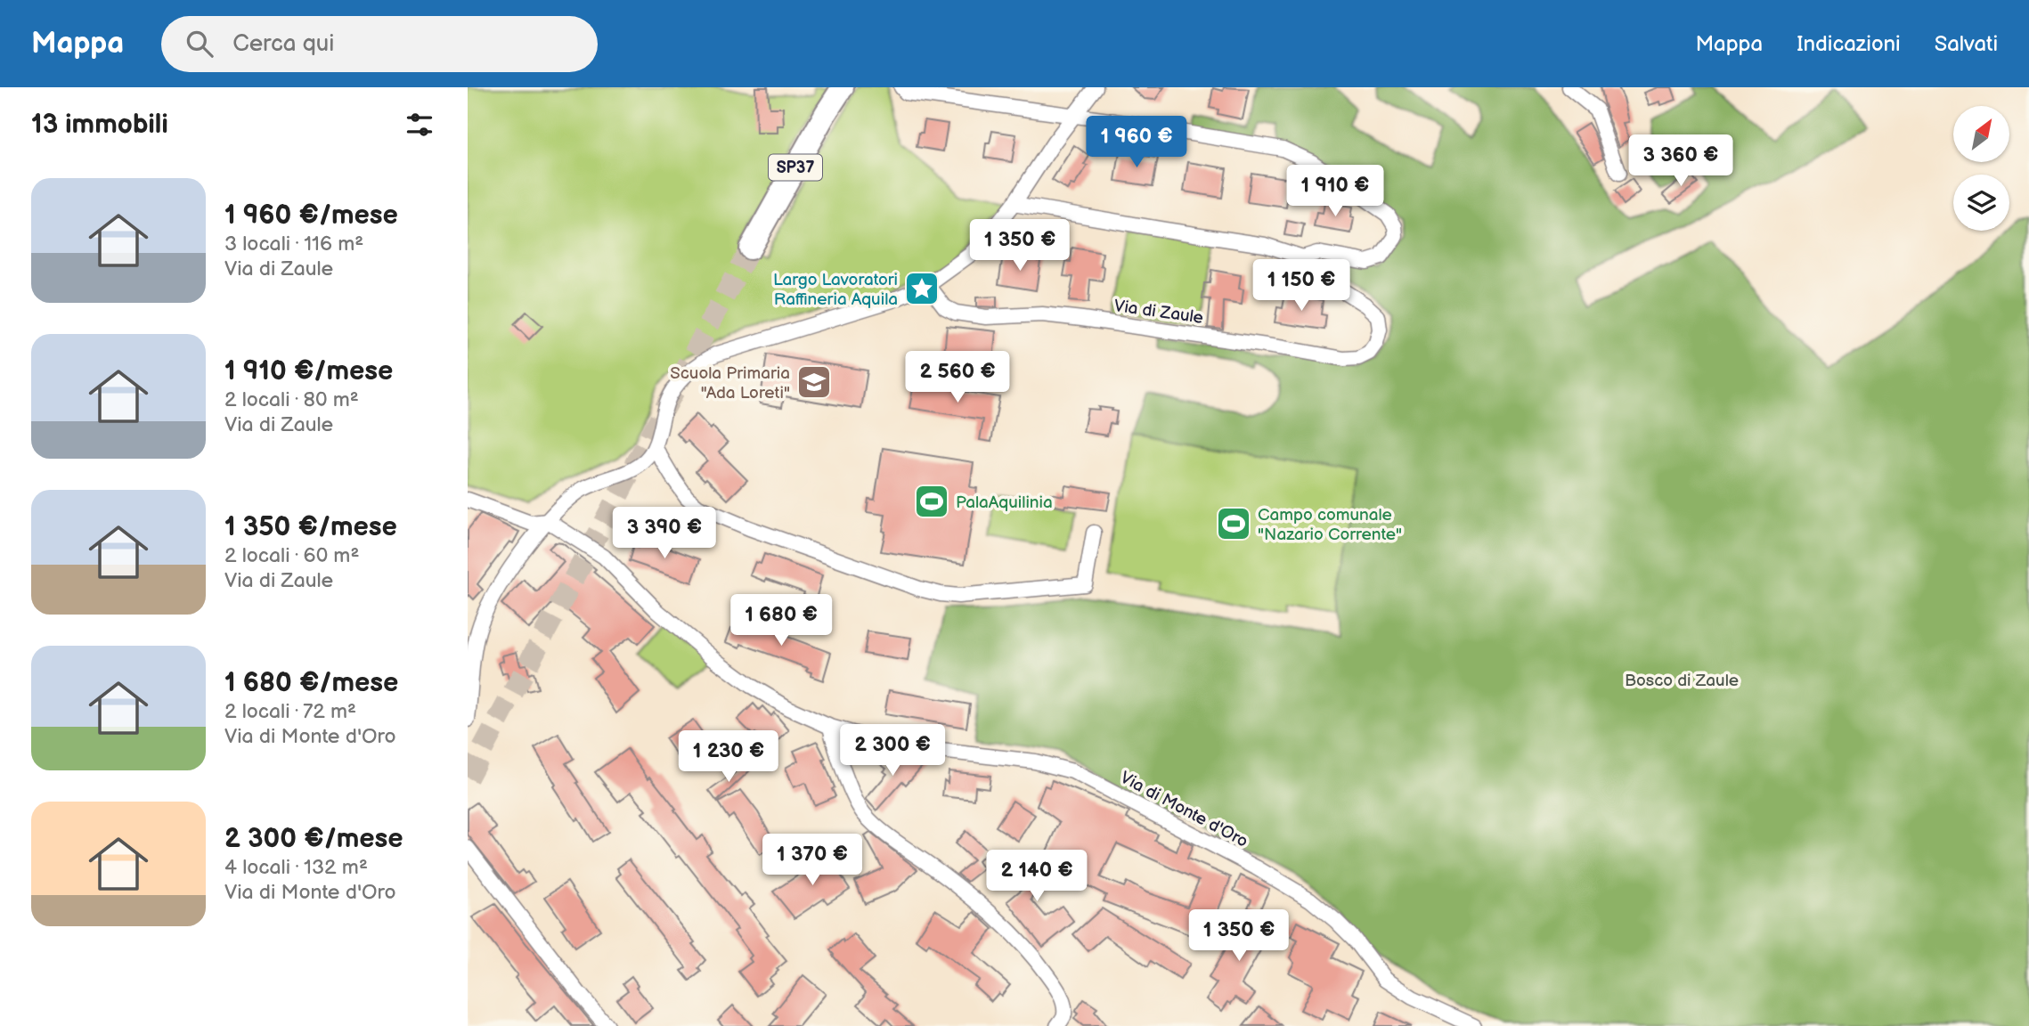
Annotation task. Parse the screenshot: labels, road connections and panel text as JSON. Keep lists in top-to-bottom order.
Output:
{
  "streets": {
    "main road": ["SP37"],
    "street": ["Via di Zaule", "Via di Monte d'Oro"]
  },
  "parks": ["Bosco di Zaule"],
  "places": {
    "place": ["Largo Lavoratori Raffineria Aquila"],
    "school or university": ["Scuola Primaria \"Ada Loreti\""],
    "sports": ["PalaAquilinia", "Campo comunale \"Nazario Corrente\""]
  },
  "north": "top right",
  "page": {
    "header": "Mappa",
    "search": "Cerca qui",
    "nav": ["Mappa", "Indicazioni", "Salvati"],
    "heading": "13 immobili",
    "price": [
      "1 960 €",
      "3 360 €",
      "1 910 €",
      "1 350 €",
      "1 150 €",
      "2 560 €",
      "3 390 €",
      "1 680 €",
      "2 300 €",
      "1 230 €",
      "1 370 €",
      "2 140 €",
      "1 350 €"
    ],
    "list": [
      {
        "name": "1 960 €/mese",
        "note": "3 locali · 116 m² · Via di Zaule"
      },
      {
        "name": "1 910 €/mese",
        "note": "2 locali · 80 m² · Via di Zaule"
      },
      {
        "name": "1 350 €/mese",
        "note": "2 locali · 60 m² · Via di Zaule"
      },
      {
        "name": "1 680 €/mese",
        "note": "2 locali · 72 m² · Via di Monte d'Oro"
      },
      {
        "name": "2 300 €/mese",
        "note": "4 locali · 132 m² · Via di Monte d'Oro"
      }
    ]
  }
}
